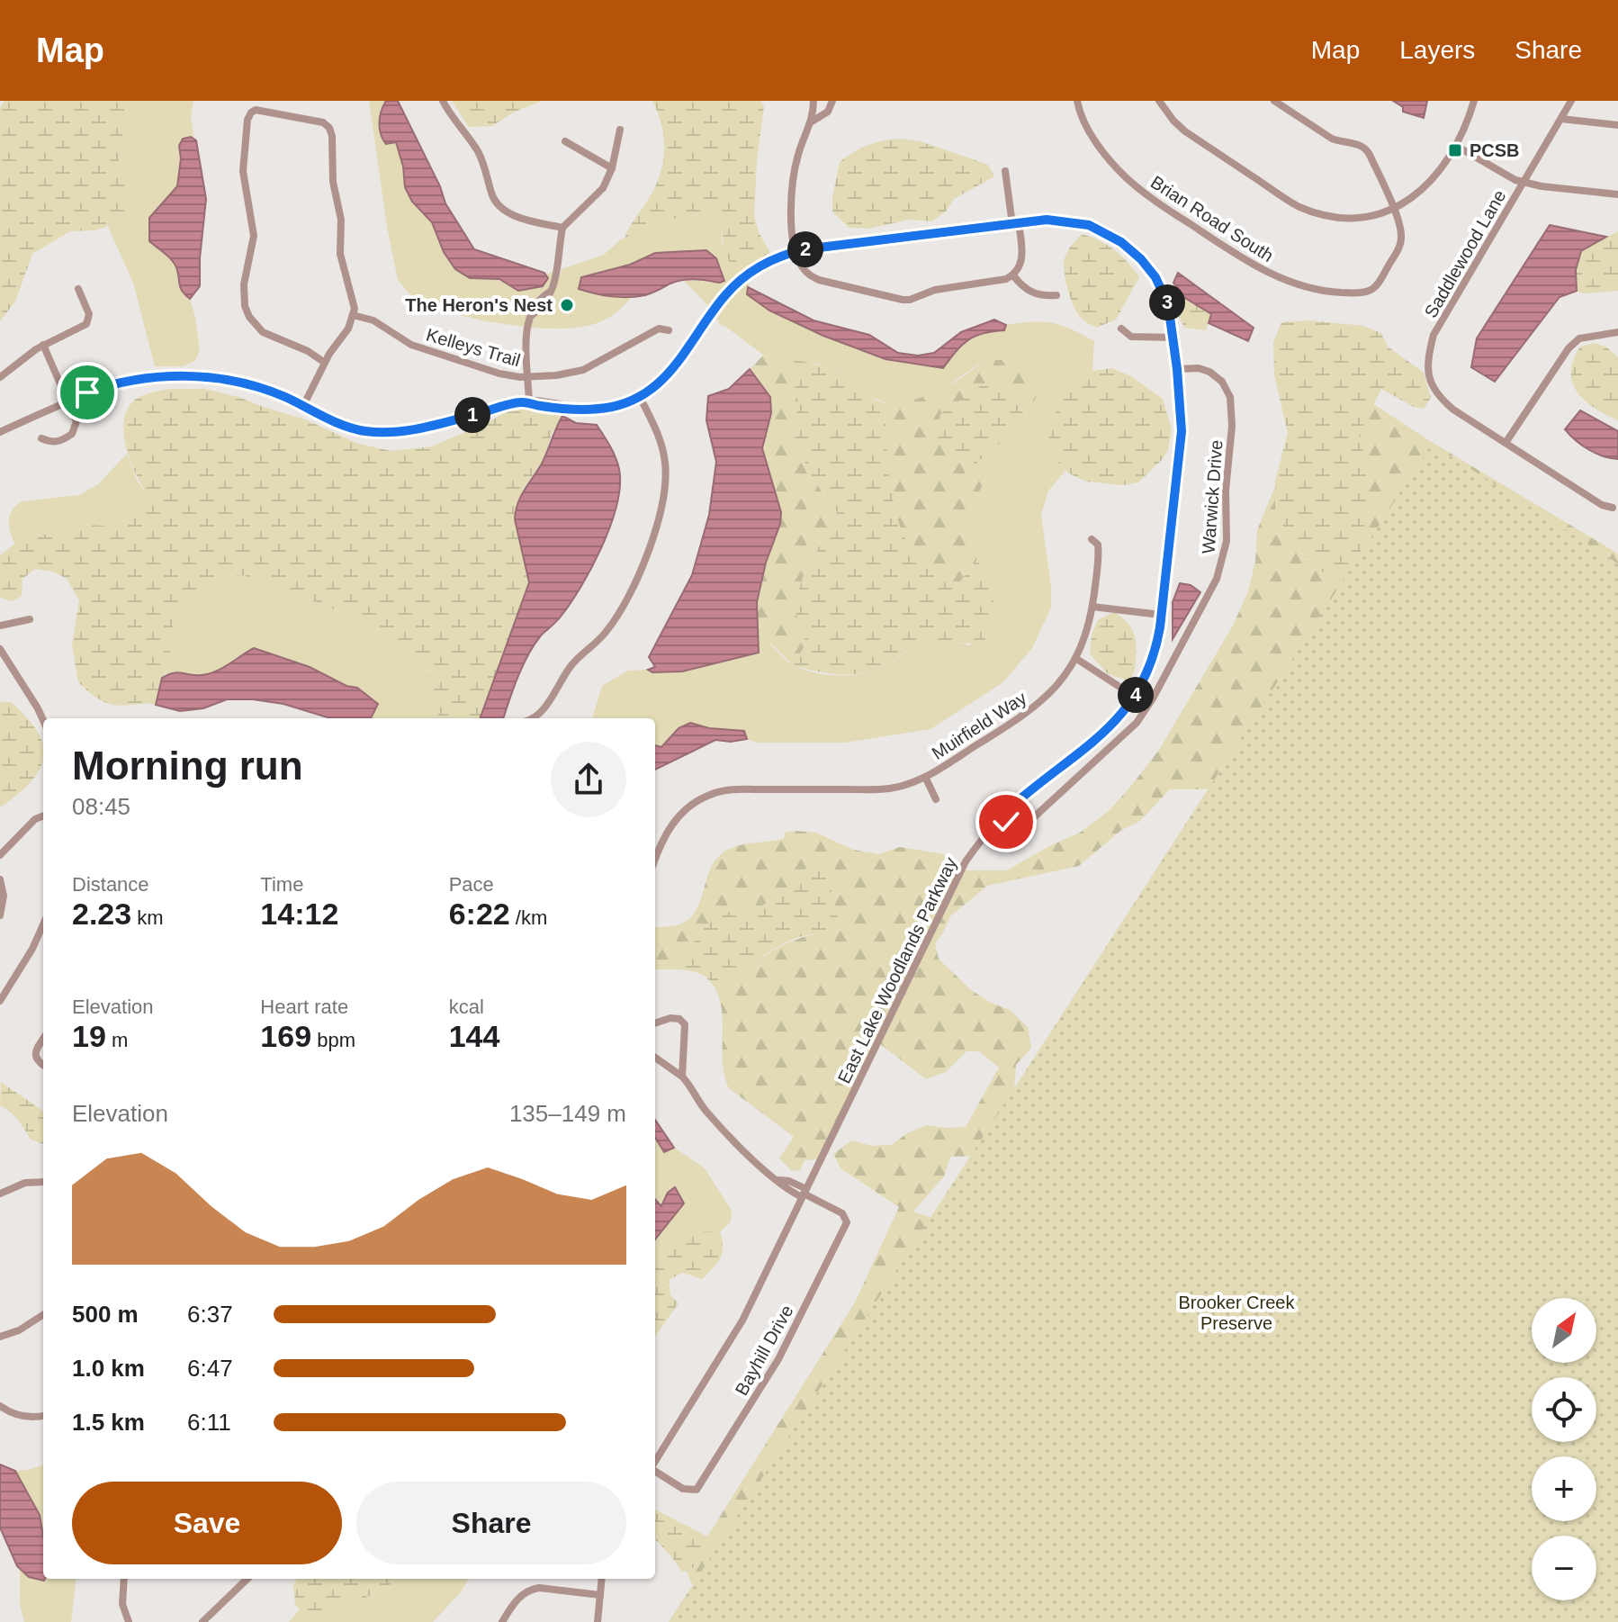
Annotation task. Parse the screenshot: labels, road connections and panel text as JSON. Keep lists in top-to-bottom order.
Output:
{
  "streets": {
    "street": [
      "Brian Road South",
      "Saddlewood Lane",
      "Kelleys Trail",
      "Warwick Drive",
      "Muirfield Way",
      "East Lake Woodlands Parkway",
      "Bayhill Drive"
    ]
  },
  "crossings": [
    ["Warwick Drive", "East Lake Woodlands Parkway"],
    ["East Lake Woodlands Parkway", "Bayhill Drive"]
  ],
  "parks": ["Brooker Creek Preserve"],
  "places": {
    "transit": ["PCSB"],
    "other": ["The Heron's Nest"]
  },
  "north": "top right",
  "page": {
    "header": "Map",
    "nav": ["Map", "Layers", "Share"],
    "pins": [
      "2",
      "3",
      "1",
      "4"
    ],
    "heading": ["Morning run", "08:45"],
    "stats": [
      ["Distance", "2.23 km"],
      ["Time", "14:12"],
      ["Pace", "6:22 /km"],
      ["Elevation", "19 m"],
      ["Heart rate", "169 bpm"],
      ["kcal", "144"]
    ],
    "chart": ["Elevation", "135–149 m"],
    "list": [
      {
        "name": "500 m",
        "note": "6:37"
      },
      {
        "name": "1.0 km",
        "note": "6:47"
      },
      {
        "name": "1.5 km",
        "note": "6:11"
      }
    ],
    "map_buttons": ["+", "−"],
    "buttons": ["Save", "Share"]
  }
}
